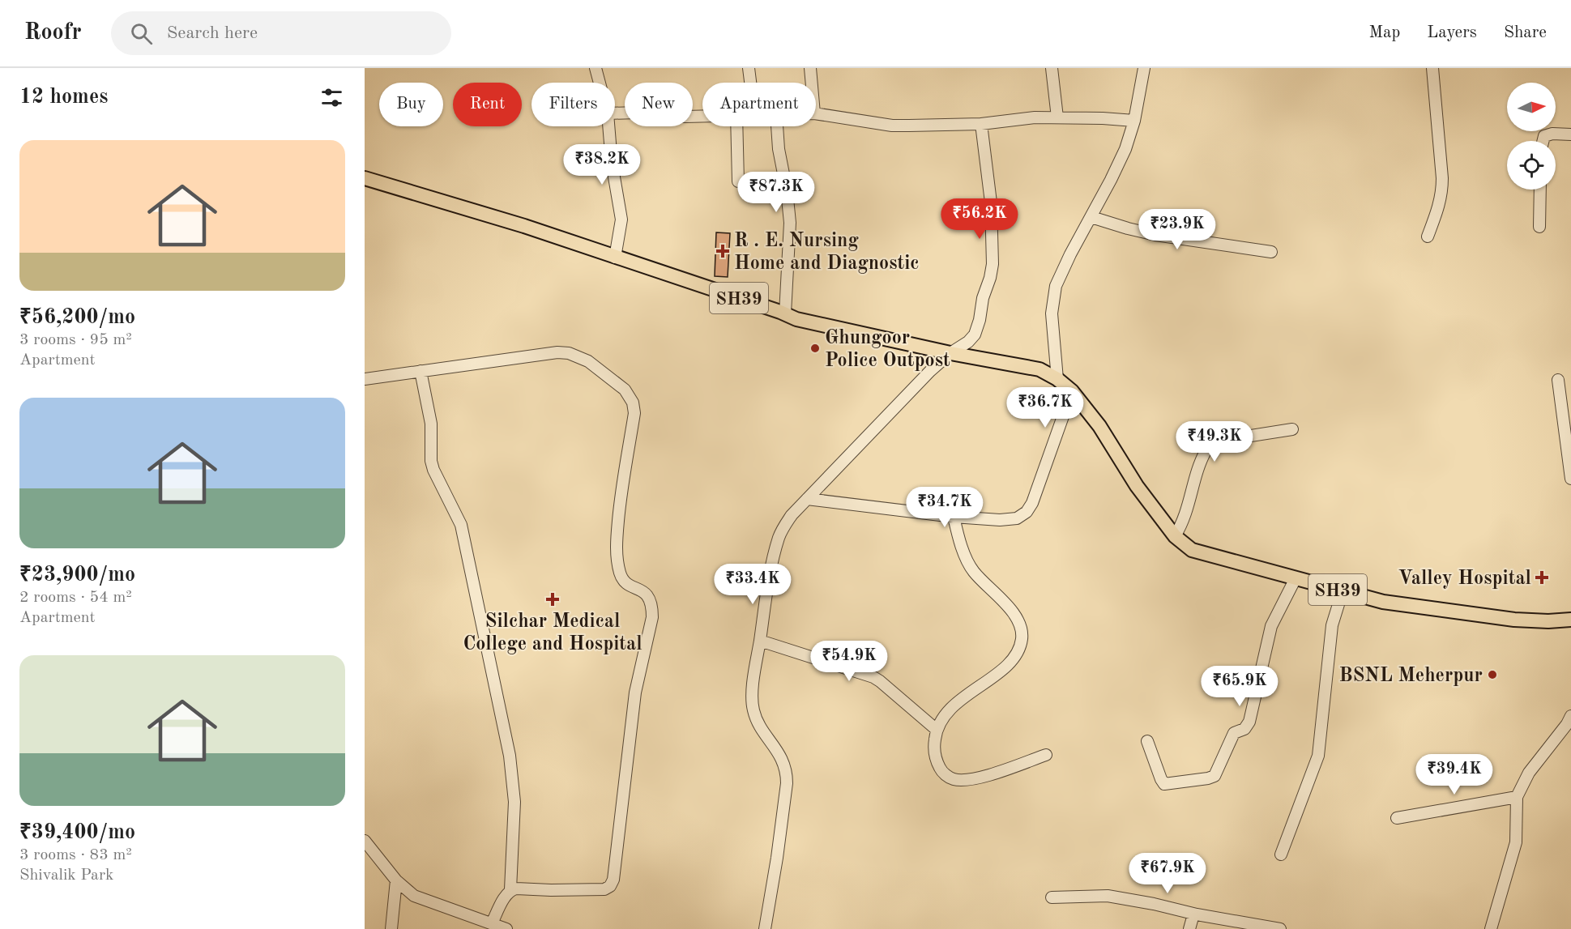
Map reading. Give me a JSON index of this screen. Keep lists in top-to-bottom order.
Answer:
{
  "streets": {
    "main road": ["SH39"]
  },
  "places": {
    "health": ["R . E. Nursing Home and Diagnostic", "Valley Hospital", "Silchar Medical College and Hospital"],
    "other": ["Ghungoor Police Outpost", "BSNL Meherpur"]
  },
  "north": "right",
  "page": {
    "header": "Roofr",
    "search": "Search here",
    "nav": ["Map", "Layers", "Share"],
    "heading": "12 homes",
    "chip": [
      "Buy",
      "Rent",
      "Filters",
      "New",
      "Apartment"
    ],
    "list": [
      {
        "name": "₹56,200/mo",
        "note": "3 rooms · 95 m² · Apartment"
      },
      {
        "name": "₹23,900/mo",
        "note": "2 rooms · 54 m² · Apartment"
      },
      {
        "name": "₹39,400/mo",
        "note": "3 rooms · 83 m² · Shivalik Park"
      }
    ],
    "price": [
      "₹38.2K",
      "₹87.3K",
      "₹56.2K",
      "₹23.9K",
      "₹36.7K",
      "₹49.3K",
      "₹34.7K",
      "₹33.4K",
      "₹54.9K",
      "₹65.9K",
      "₹39.4K",
      "₹67.9K"
    ]
  }
}
